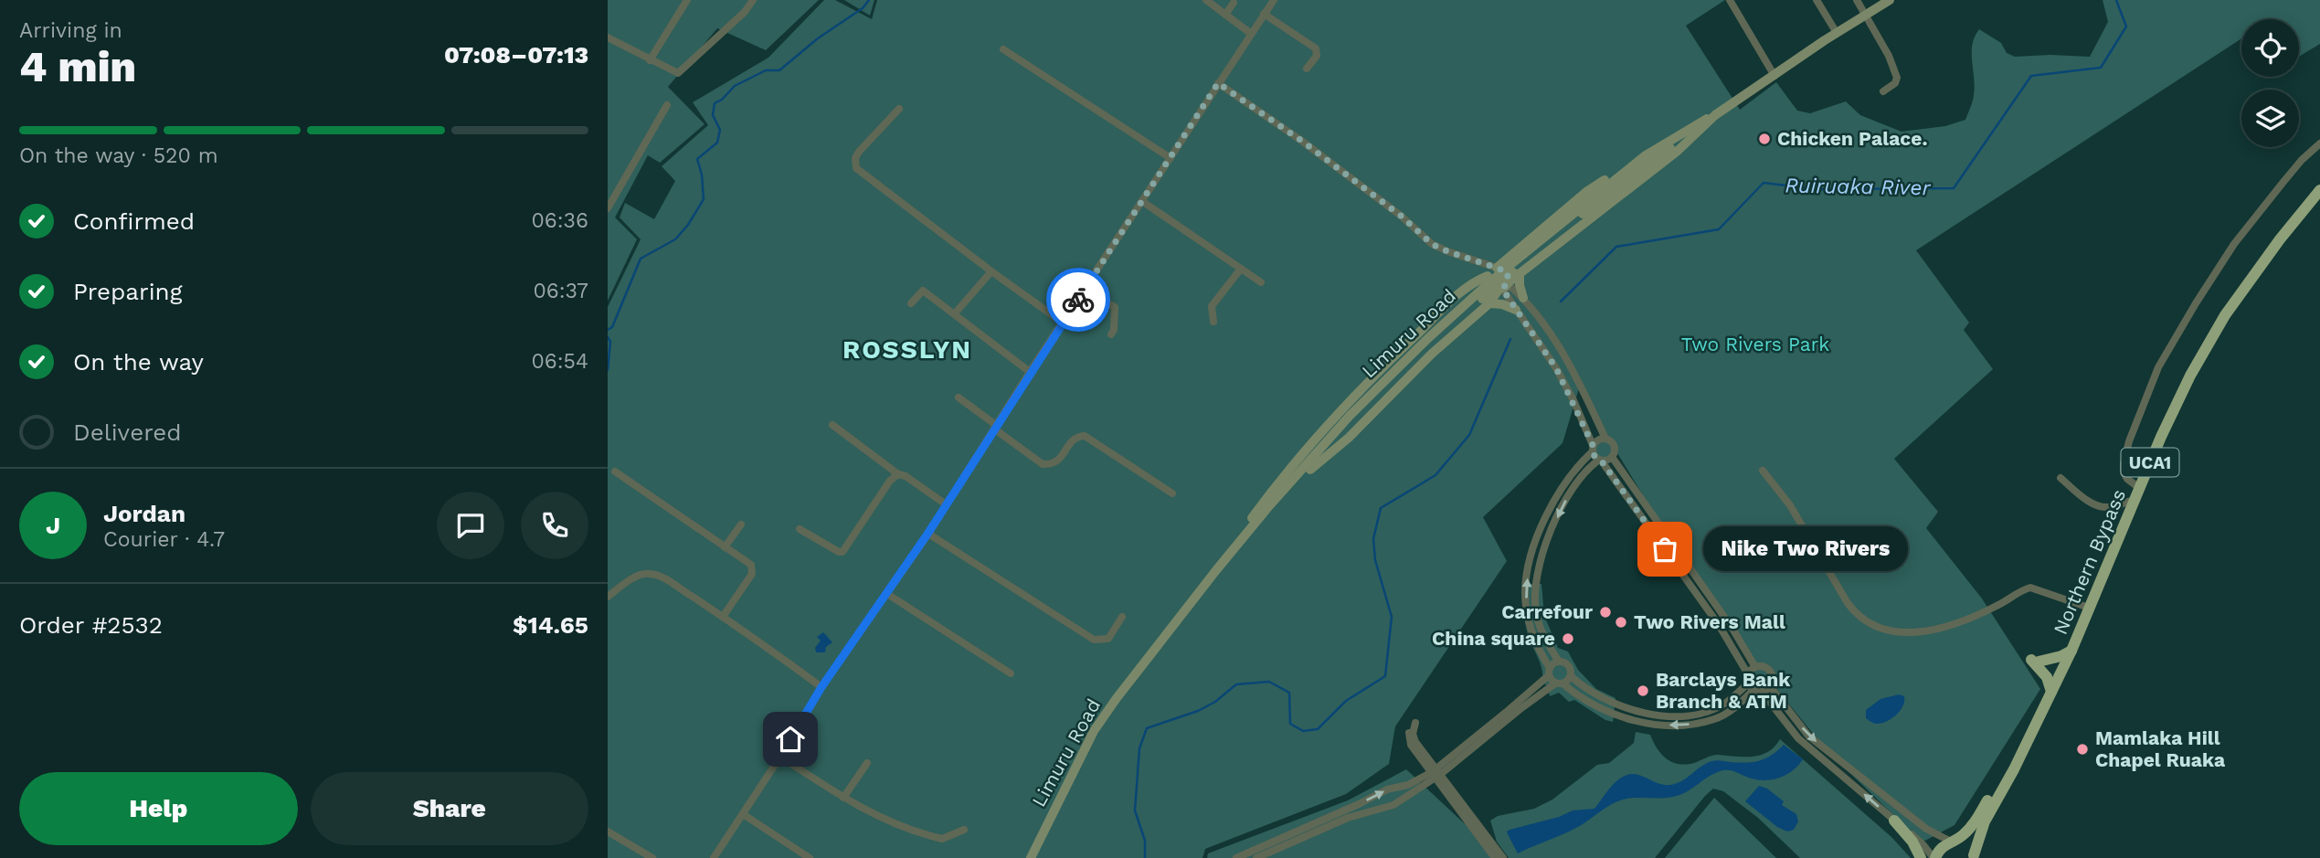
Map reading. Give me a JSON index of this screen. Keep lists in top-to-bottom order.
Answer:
{
  "streets": {
    "main road": ["Limuru Road", "UCA1", "Northern Bypass"]
  },
  "districts": ["ROSSLYN"],
  "water": ["Ruiruaka River"],
  "parks": ["Two Rivers Park"],
  "places": [
    "Chicken Palace.",
    "Nike Two Rivers",
    "Carrefour",
    "Two Rivers Mall",
    "China square",
    "Barclays Bank Branch & ATM",
    "Mamlaka Hill Chapel Ruaka"
  ],
  "page": {
    "heading": ["4 min", "Arriving in", "07:08–07:13"],
    "panel": [
      "Jordan",
      "Courier · 4.7",
      "Order #2532",
      "$14.65"
    ],
    "bar": "On the way · 520 m",
    "list": [
      ["Confirmed", "06:36"],
      ["Preparing", "06:37"],
      ["On the way", "06:54"],
      "Delivered"
    ],
    "round": "J",
    "bubble": "Nike Two Rivers",
    "buttons": ["Help", "Share"]
  }
}
